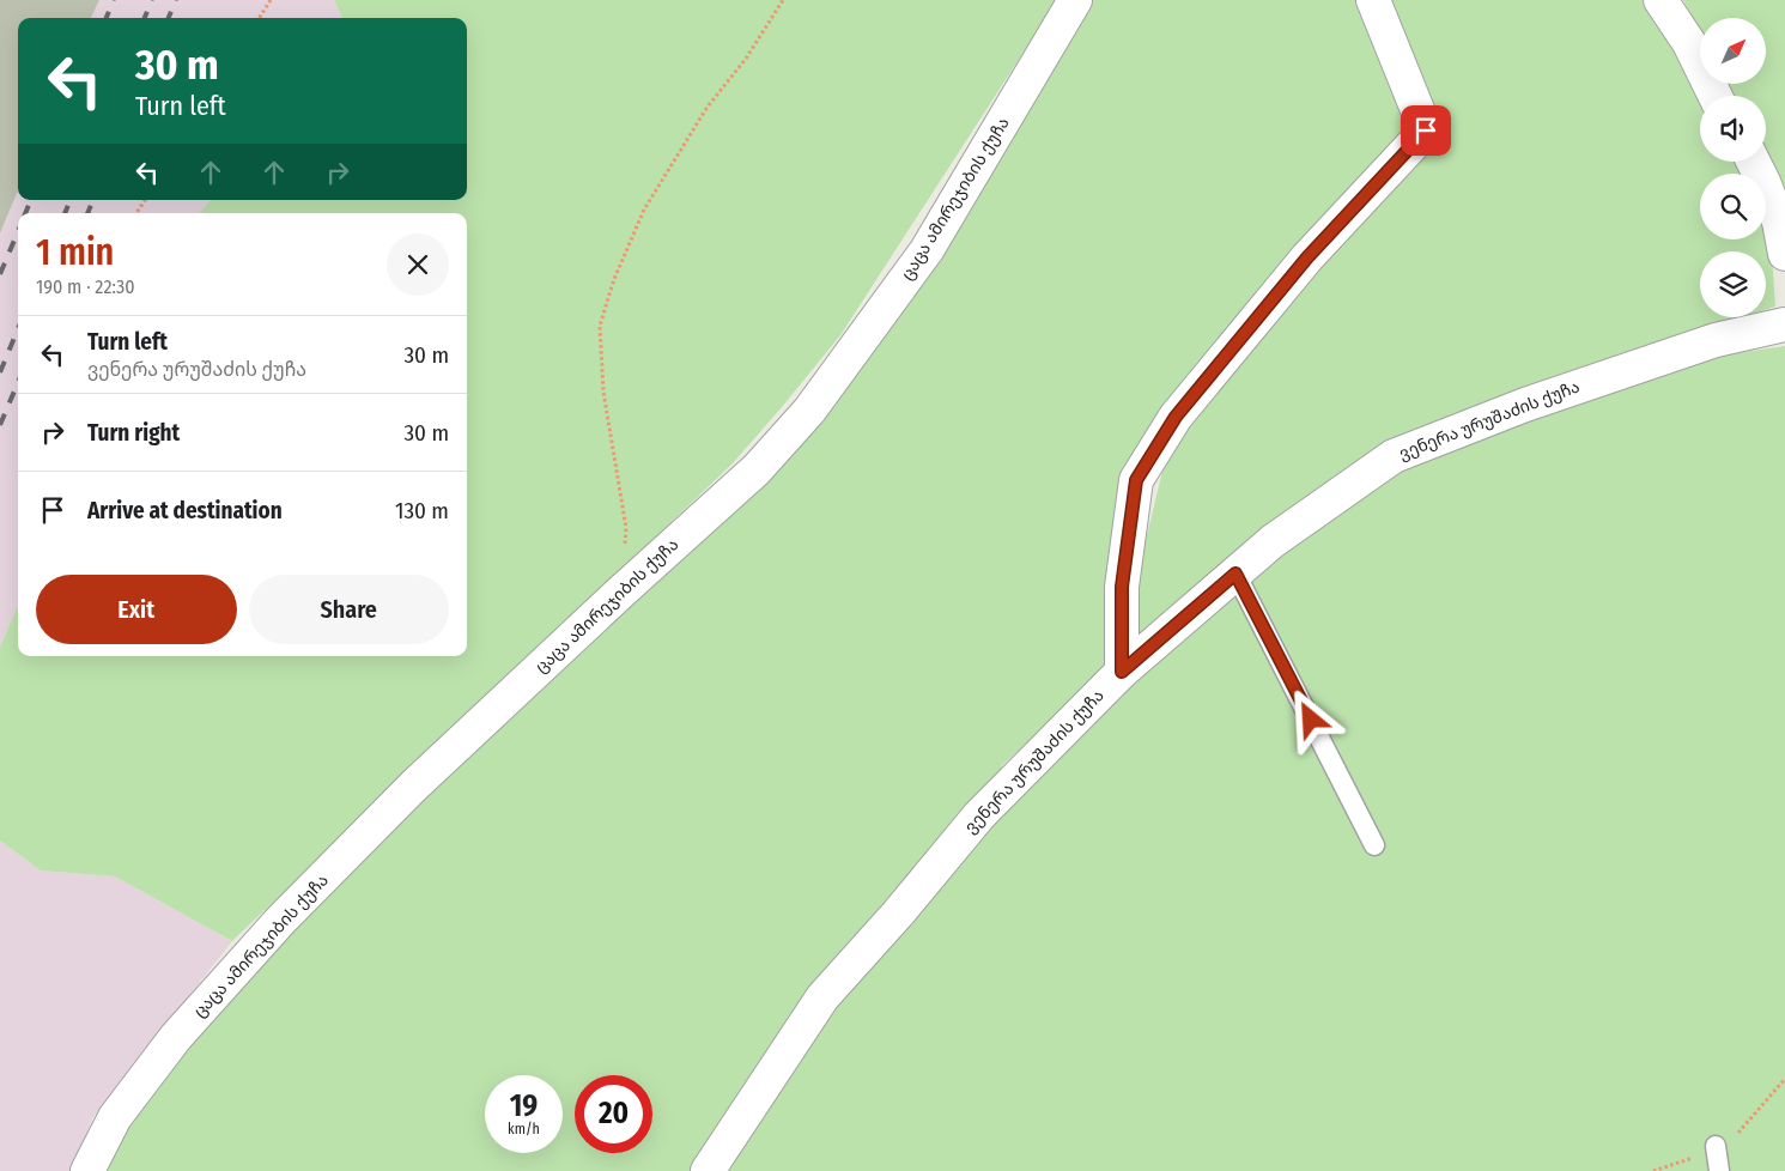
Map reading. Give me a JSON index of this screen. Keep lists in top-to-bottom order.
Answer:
{
  "streets": {
    "street": ["ცაცა ამირეჯიბის ქუჩა", "ვენერა ურუშაძის ქუჩა"]
  },
  "north": "top right",
  "page": {
    "turn": ["30 m", "Turn left"],
    "heading": ["1 min", "190 m · 22:30"],
    "list": [
      {
        "name": "Turn left",
        "note": "ვენერა ურუშაძის ქუჩა",
        "value": "30 m"
      },
      {
        "name": "Turn right",
        "value": "30 m"
      },
      {
        "name": "Arrive at destination",
        "value": "130 m"
      }
    ],
    "buttons": ["Exit", "Share"],
    "speed": "19 km/h",
    "limit": "20"
  }
}
